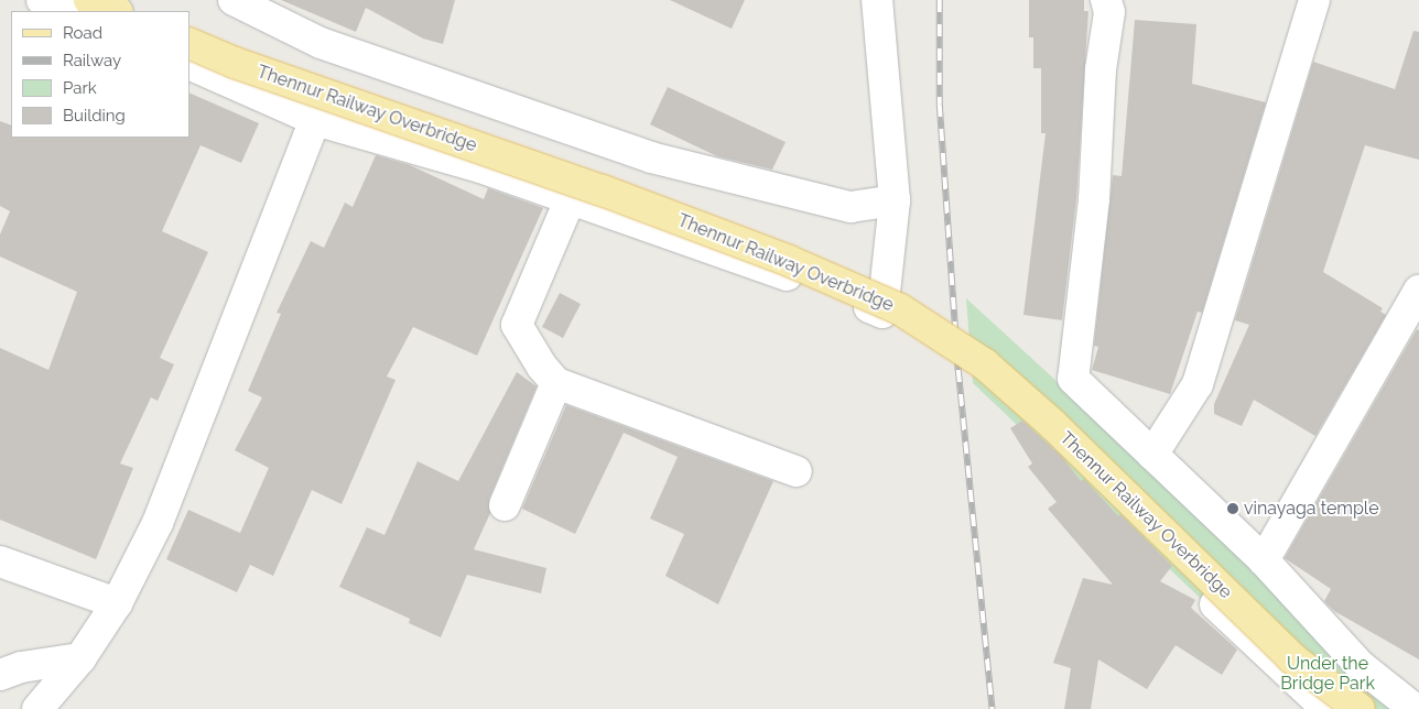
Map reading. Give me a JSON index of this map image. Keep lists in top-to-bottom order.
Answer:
{
  "streets": {
    "main road": ["Thennur Railway Overbridge"]
  },
  "parks": ["Under the Bridge Park"],
  "places": ["vinayaga temple"],
  "legend": [
    "Road",
    "Railway",
    "Park",
    "Building"
  ]
}
